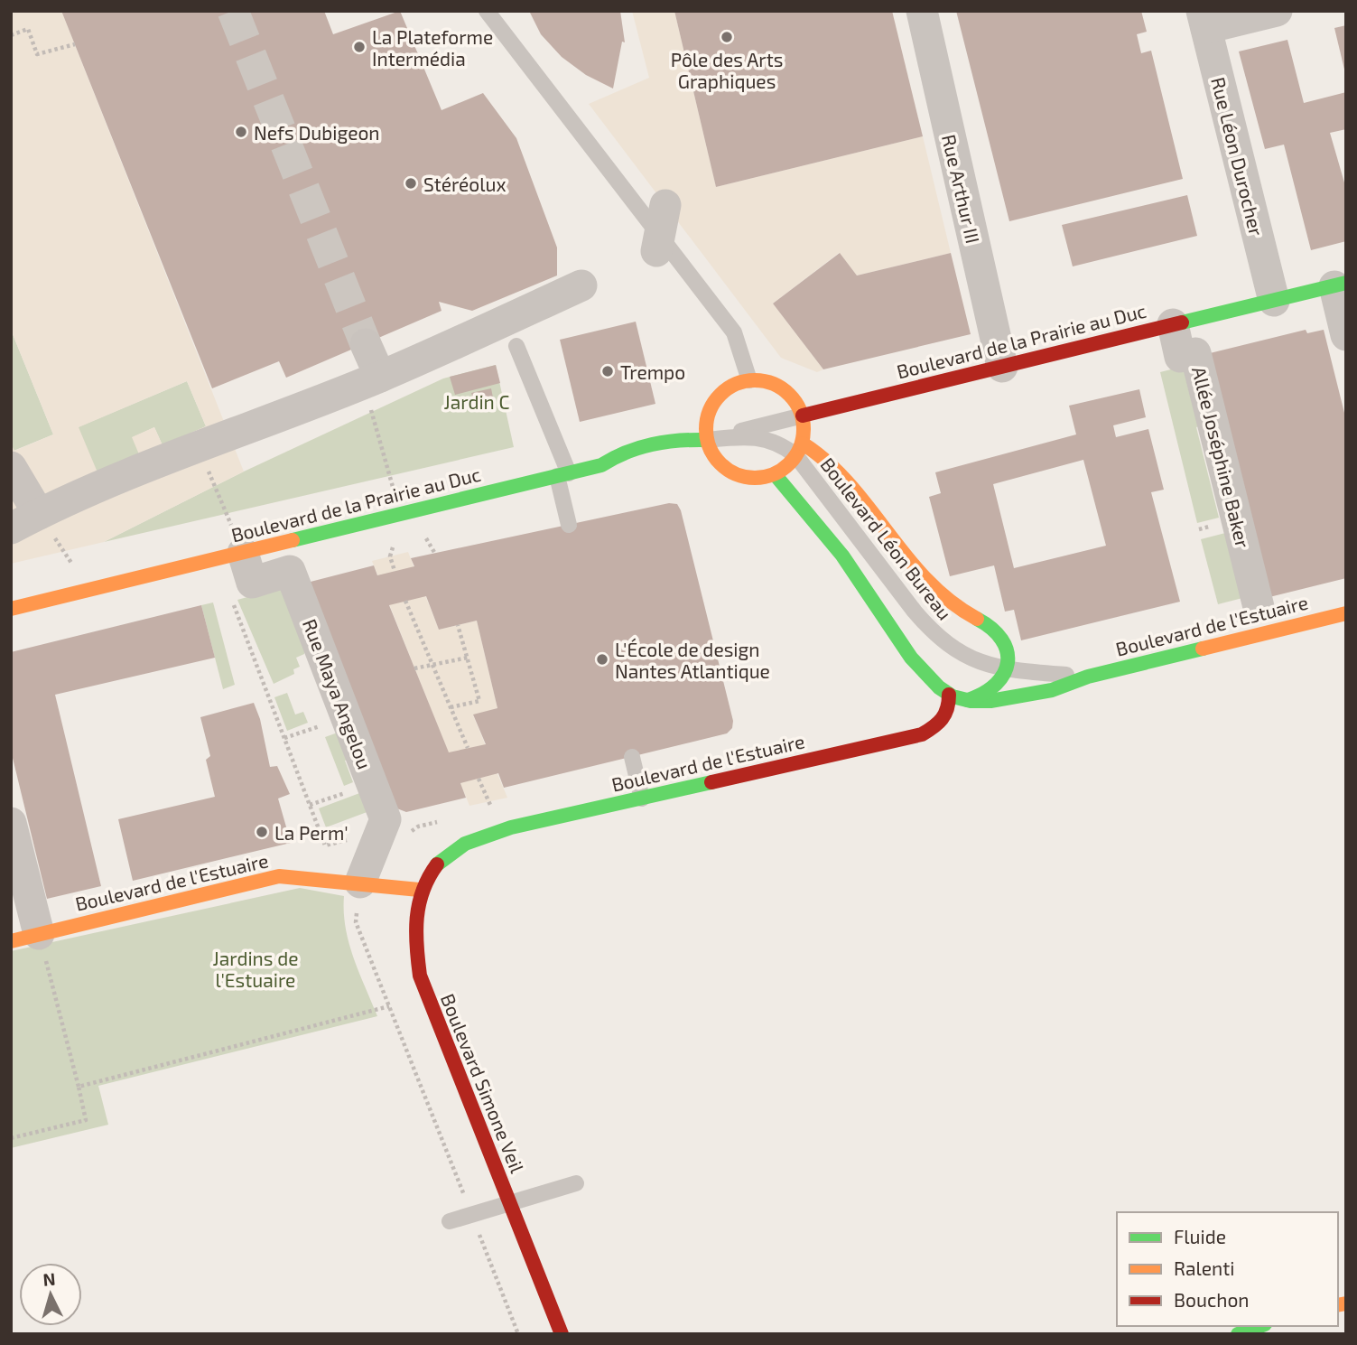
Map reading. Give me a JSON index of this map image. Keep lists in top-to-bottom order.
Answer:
{
  "streets": {
    "main road": [
      "Boulevard de la Prairie au Duc",
      "Boulevard Léon Bureau",
      "Boulevard de l'Estuaire",
      "Boulevard Simone Veil"
    ],
    "street": [
      "Rue Léon Durocher",
      "Rue Arthur III",
      "Allée Joséphine Baker",
      "Rue Maya Angelou"
    ]
  },
  "crossings": [
    ["Rue Léon Durocher", "Boulevard de la Prairie au Duc"],
    ["Rue Arthur III", "Boulevard de la Prairie au Duc"],
    ["Boulevard de la Prairie au Duc", "Allée Joséphine Baker"],
    ["Boulevard de la Prairie au Duc", "Boulevard Léon Bureau"],
    ["Boulevard Léon Bureau", "Boulevard de l'Estuaire"],
    ["Boulevard de l'Estuaire", "Rue Maya Angelou"],
    ["Boulevard de l'Estuaire", "Boulevard Simone Veil"]
  ],
  "parks": ["Jardin C", "Jardins de l'Estuaire"],
  "places": [
    "Pôle des Arts Graphiques",
    "La Plateforme Intermédia",
    "Nefs Dubigeon",
    "Stéréolux",
    "Trempo",
    "L'École de design Nantes Atlantique",
    "La Perm'"
  ],
  "legend": ["Fluide", "Ralenti", "Bouchon"],
  "north": "top"
}
